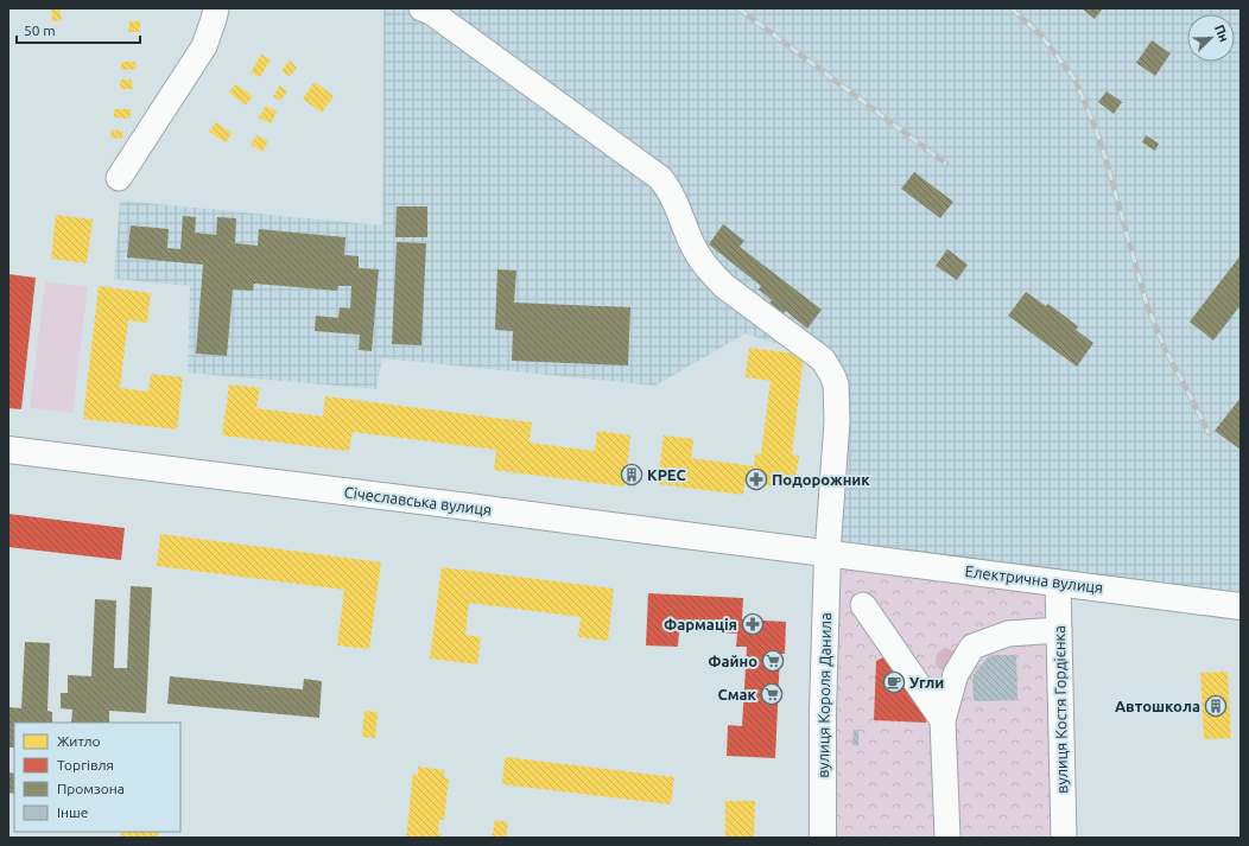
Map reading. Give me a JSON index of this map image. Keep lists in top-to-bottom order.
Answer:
{
  "streets": {
    "main road": ["Січеславська вулиця", "Електрична вулиця", "вулиця Короля Данила"],
    "street": ["вулиця Костя Гордієнка"]
  },
  "crossings": [
    ["Січеславська вулиця", "Електрична вулиця"],
    ["Січеславська вулиця", "вулиця Короля Данила"],
    ["Електрична вулиця", "вулиця Короля Данила"],
    ["Електрична вулиця", "вулиця Костя Гордієнка"]
  ],
  "places": {
    "building": ["КРЕС", "Автошкола"],
    "pharmacy": ["Подорожник", "Фармація"],
    "supermarket": ["Файно", "Смак"],
    "cafe": ["Угли"]
  },
  "legend": [
    "Житло",
    "Торгівля",
    "Промзона",
    "Інше"
  ],
  "scale_bar": "50 m",
  "north": "top right"
}
